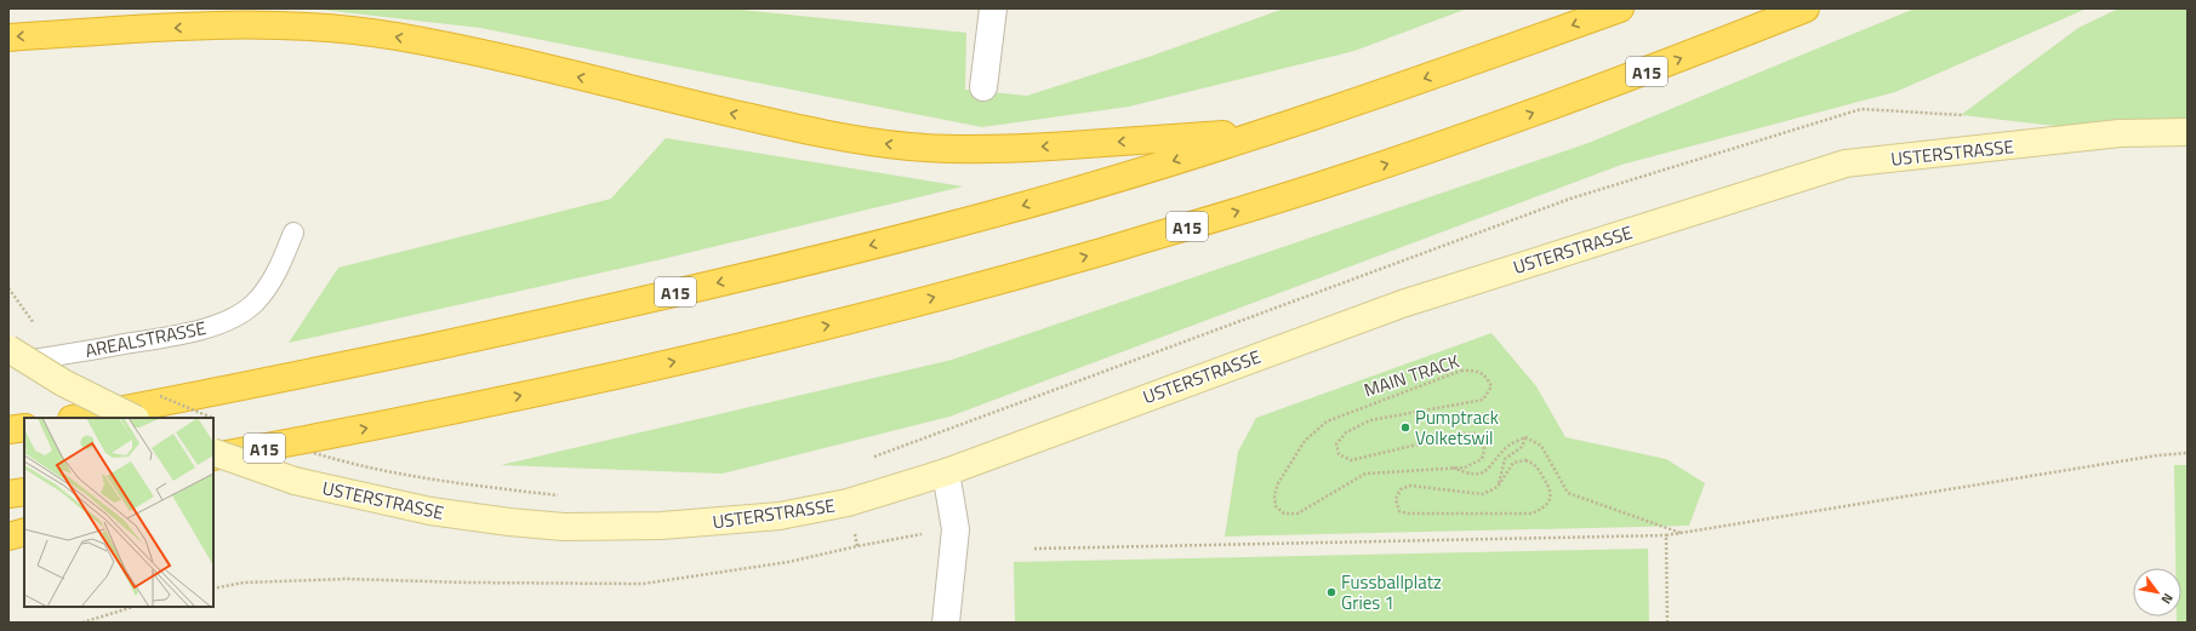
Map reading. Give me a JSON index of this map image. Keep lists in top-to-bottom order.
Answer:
{
  "streets": {
    "highway": ["A15"],
    "main road": ["USTERSTRASSE"],
    "lane": ["AREALSTRASSE"],
    "path": ["MAIN TRACK"]
  },
  "crossings": [
    ["A15", "USTERSTRASSE"]
  ],
  "places": ["Pumptrack Volketswil", "Fussballplatz Gries 1"],
  "north": "bottom right"
}
